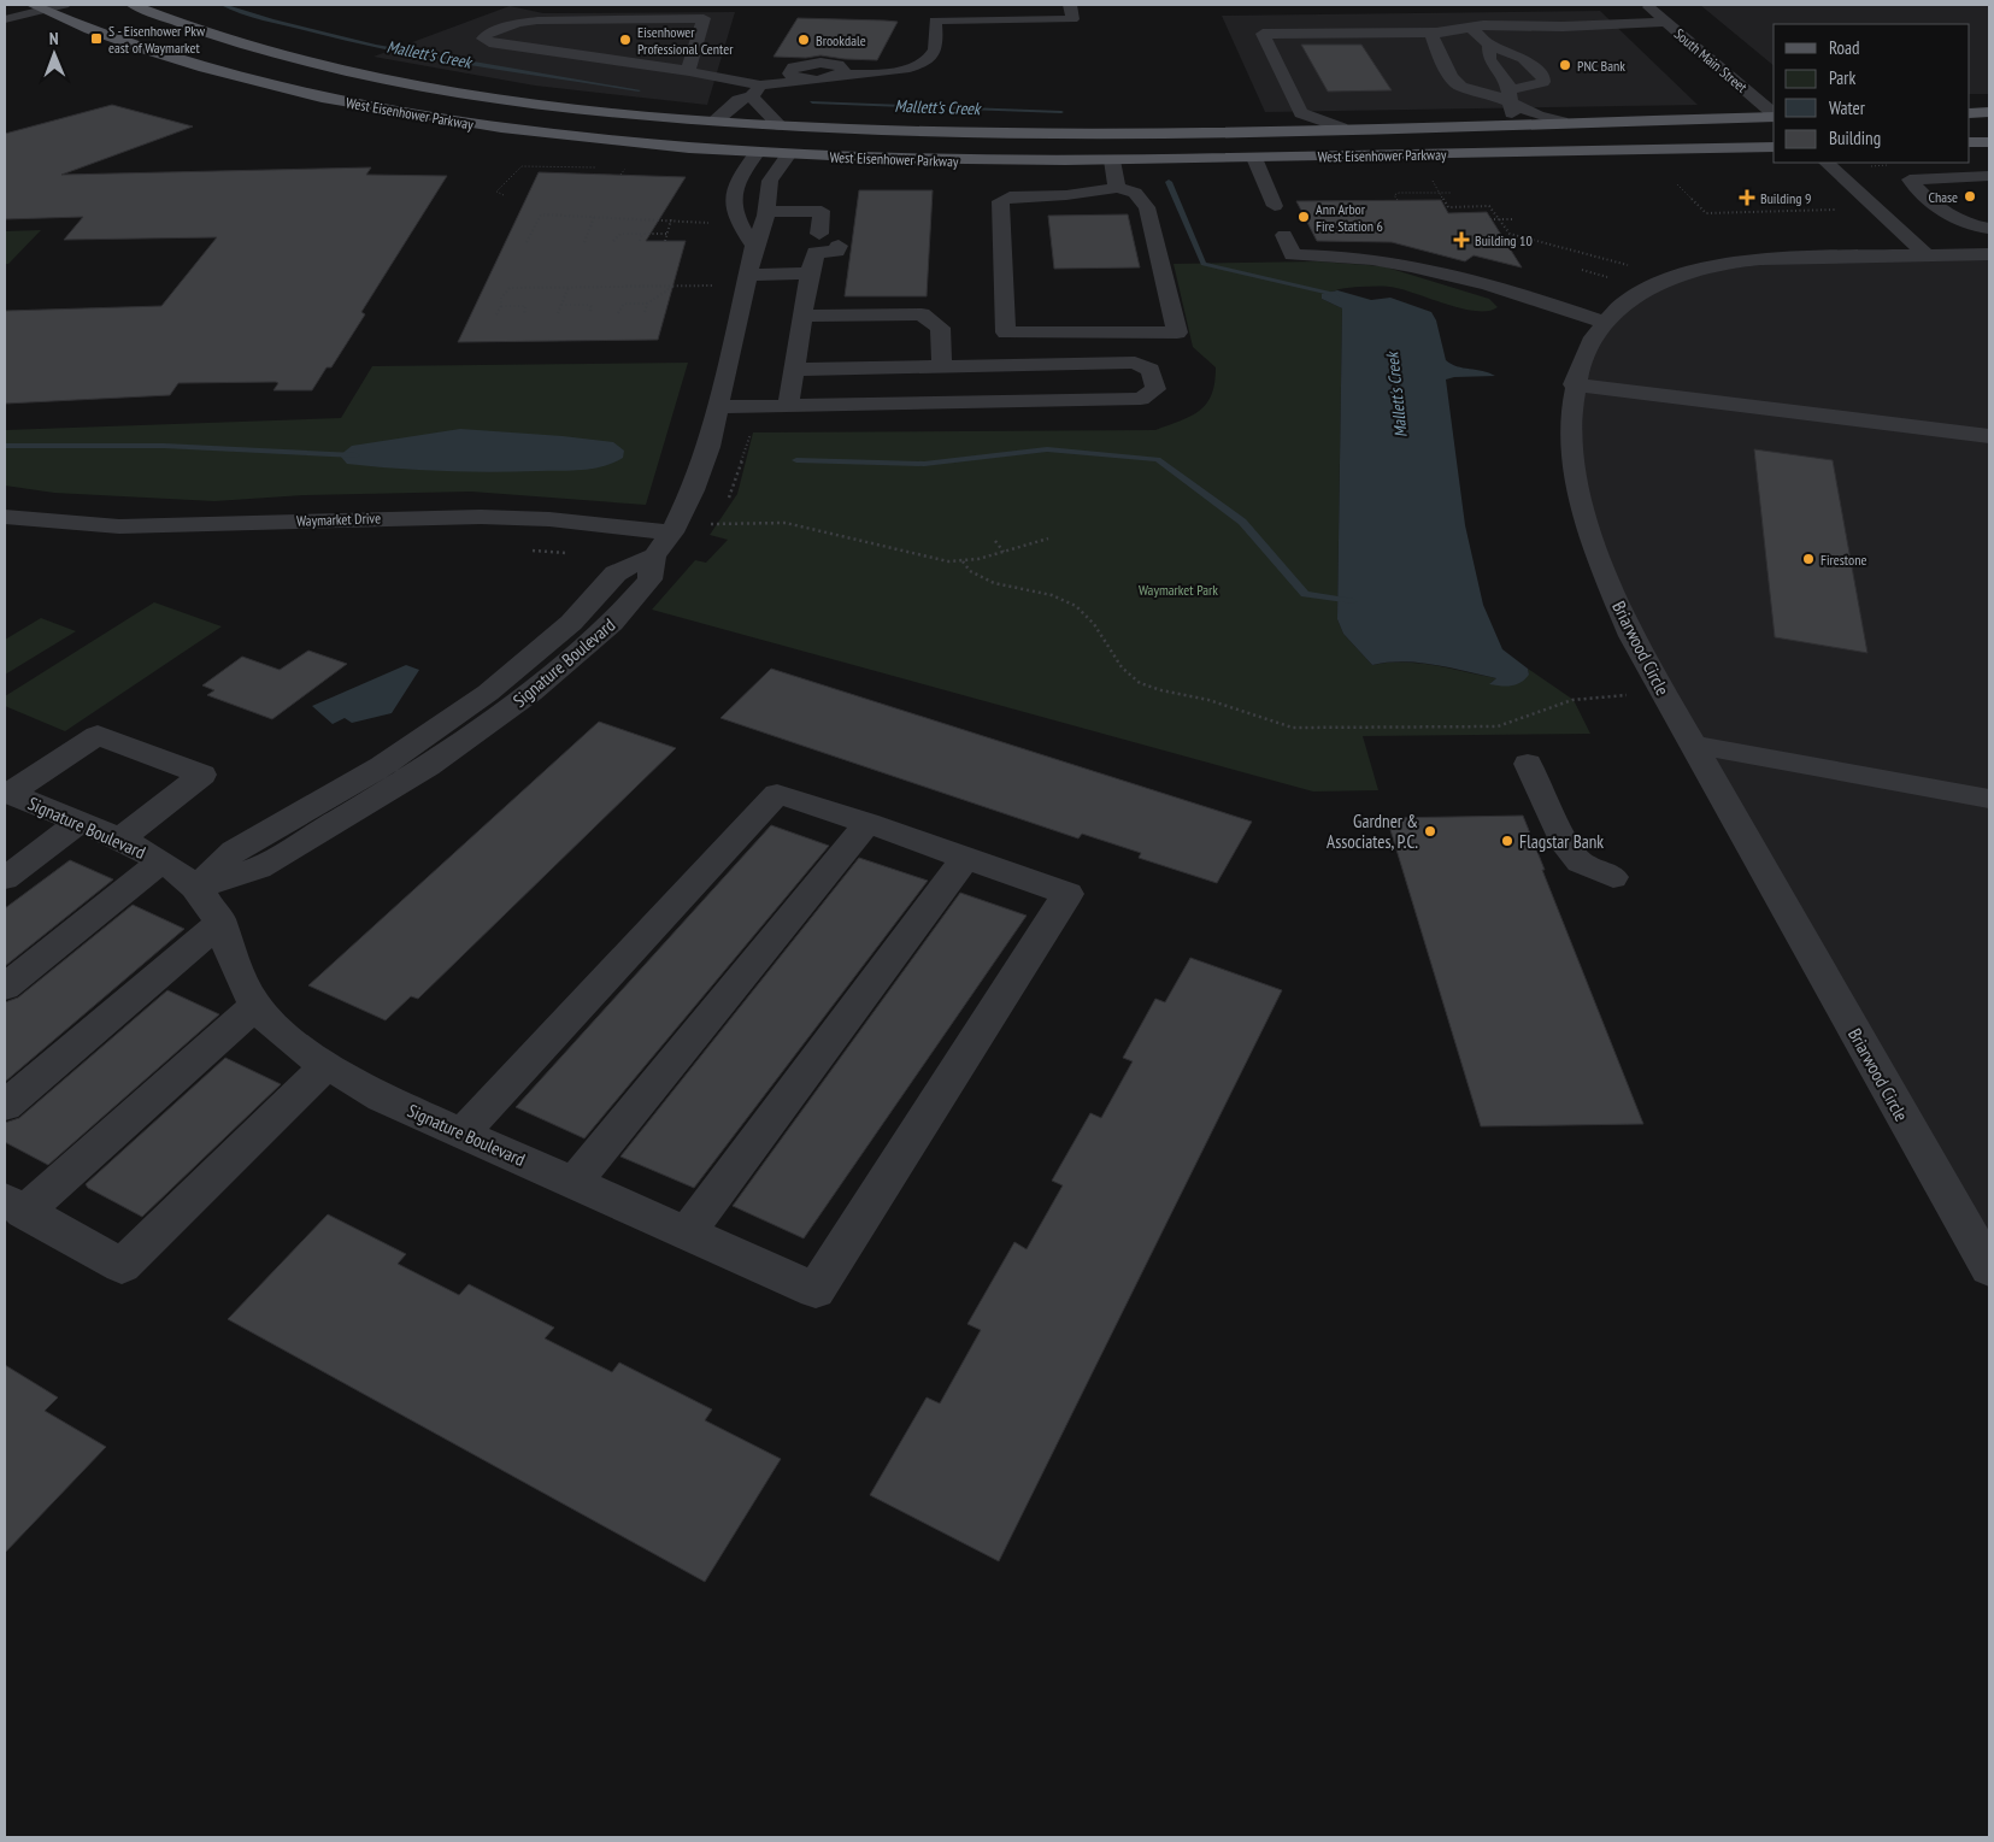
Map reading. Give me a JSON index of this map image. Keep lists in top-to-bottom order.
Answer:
{
  "streets": {
    "main road": ["West Eisenhower Parkway"],
    "street": [
      "South Main Street",
      "Waymarket Drive",
      "Briarwood Circle",
      "Signature Boulevard"
    ]
  },
  "crossings": [
    ["West Eisenhower Parkway", "Signature Boulevard"],
    ["Waymarket Drive", "Signature Boulevard"]
  ],
  "water": ["Mallett's Creek"],
  "parks": ["Waymarket Park"],
  "places": {
    "transit": ["S - Eisenhower Pkw east of Waymarket"],
    "other": [
      "Eisenhower Professional Center",
      "Brookdale",
      "PNC Bank",
      "Chase",
      "Ann Arbor Fire Station 6",
      "Firestone",
      "Gardner & Associates, P.C.",
      "Flagstar Bank"
    ],
    "health": ["Building 9", "Building 10"]
  },
  "legend": [
    "Road",
    "Park",
    "Water",
    "Building"
  ],
  "north": "top"
}
